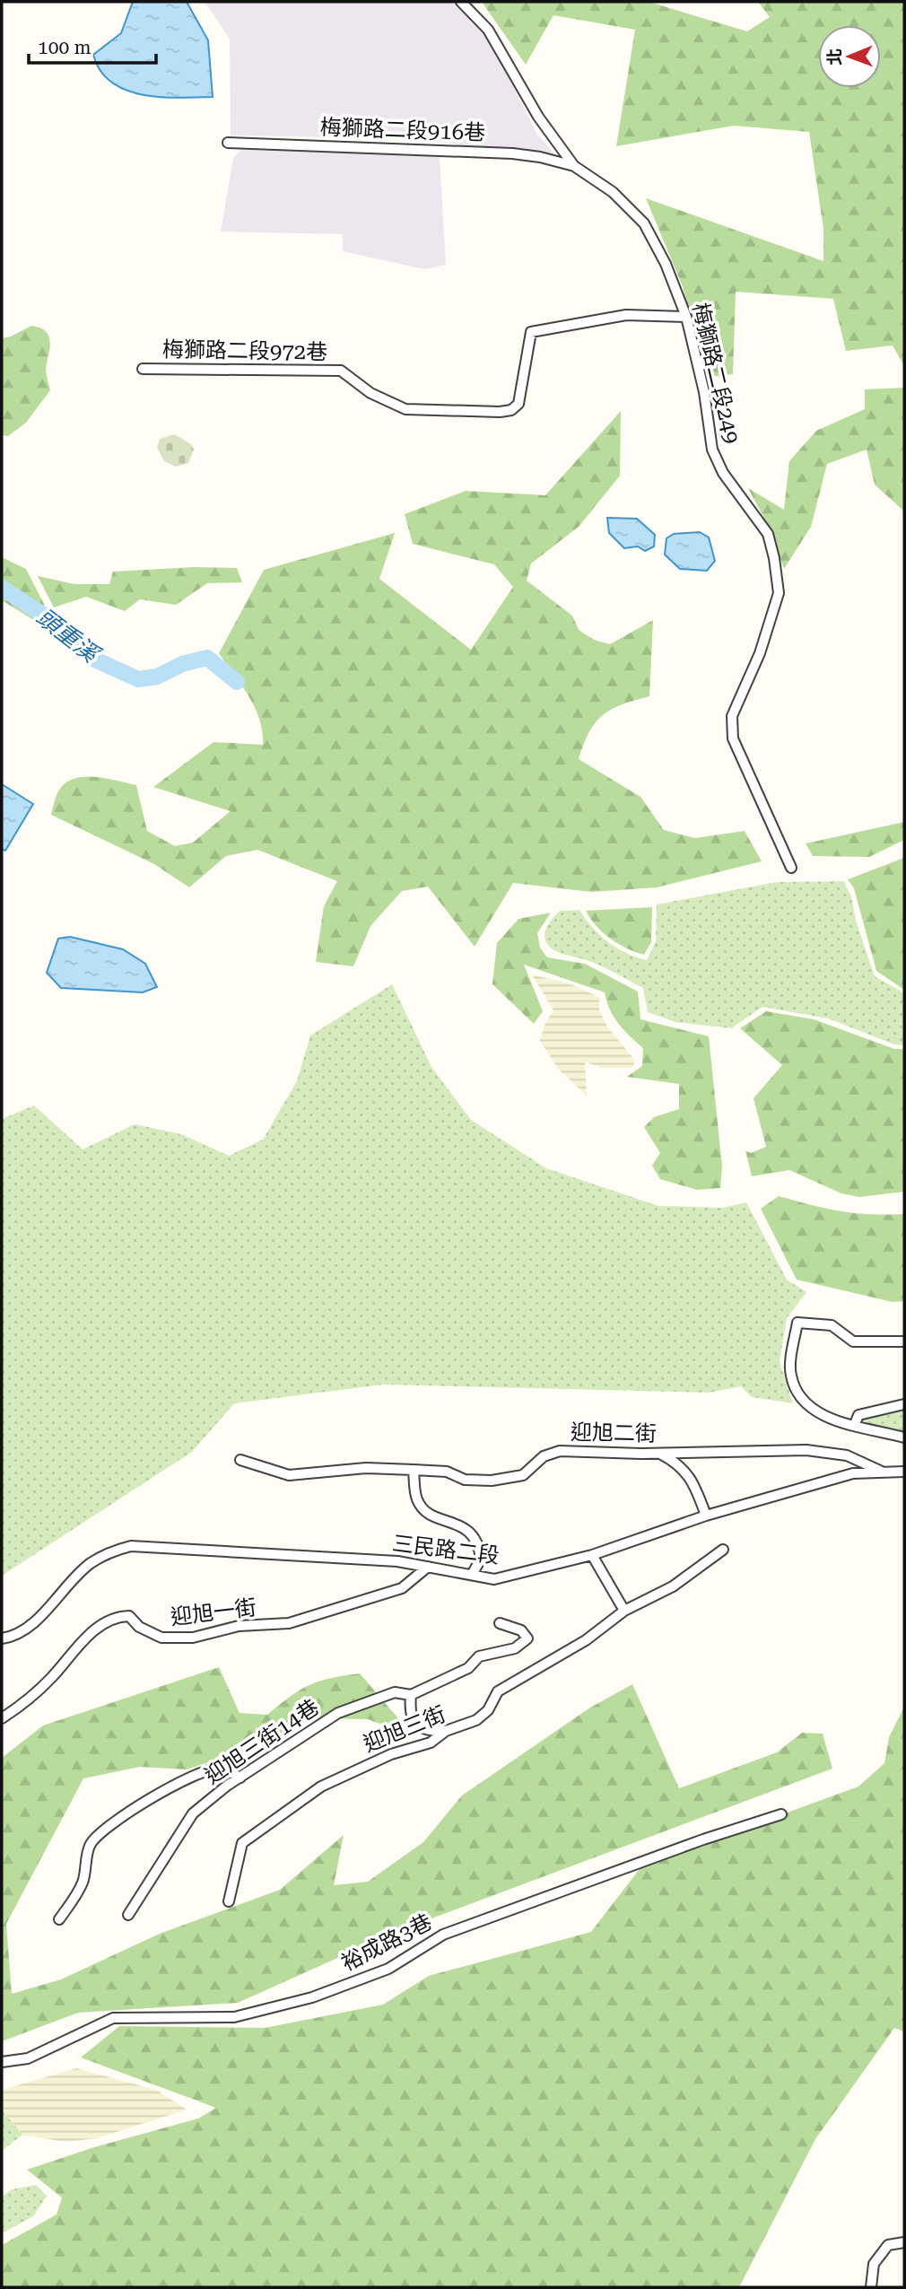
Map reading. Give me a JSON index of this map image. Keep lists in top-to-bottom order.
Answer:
{
  "streets": {
    "street": [
      "梅獅路二段916巷",
      "梅獅路二段972巷",
      "梅獅路二段249",
      "迎旭二街",
      "三民路二段",
      "迎旭一街",
      "迎旭三街",
      "迎旭三街14巷",
      "裕成路3巷"
    ]
  },
  "crossings": [
    ["梅獅路二段916巷", "梅獅路二段249"],
    ["梅獅路二段972巷", "梅獅路二段249"],
    ["迎旭二街", "三民路二段"],
    ["三民路二段", "迎旭一街"]
  ],
  "water": ["頭重溪"],
  "scale_bar": "100 m",
  "north": "left"
}
